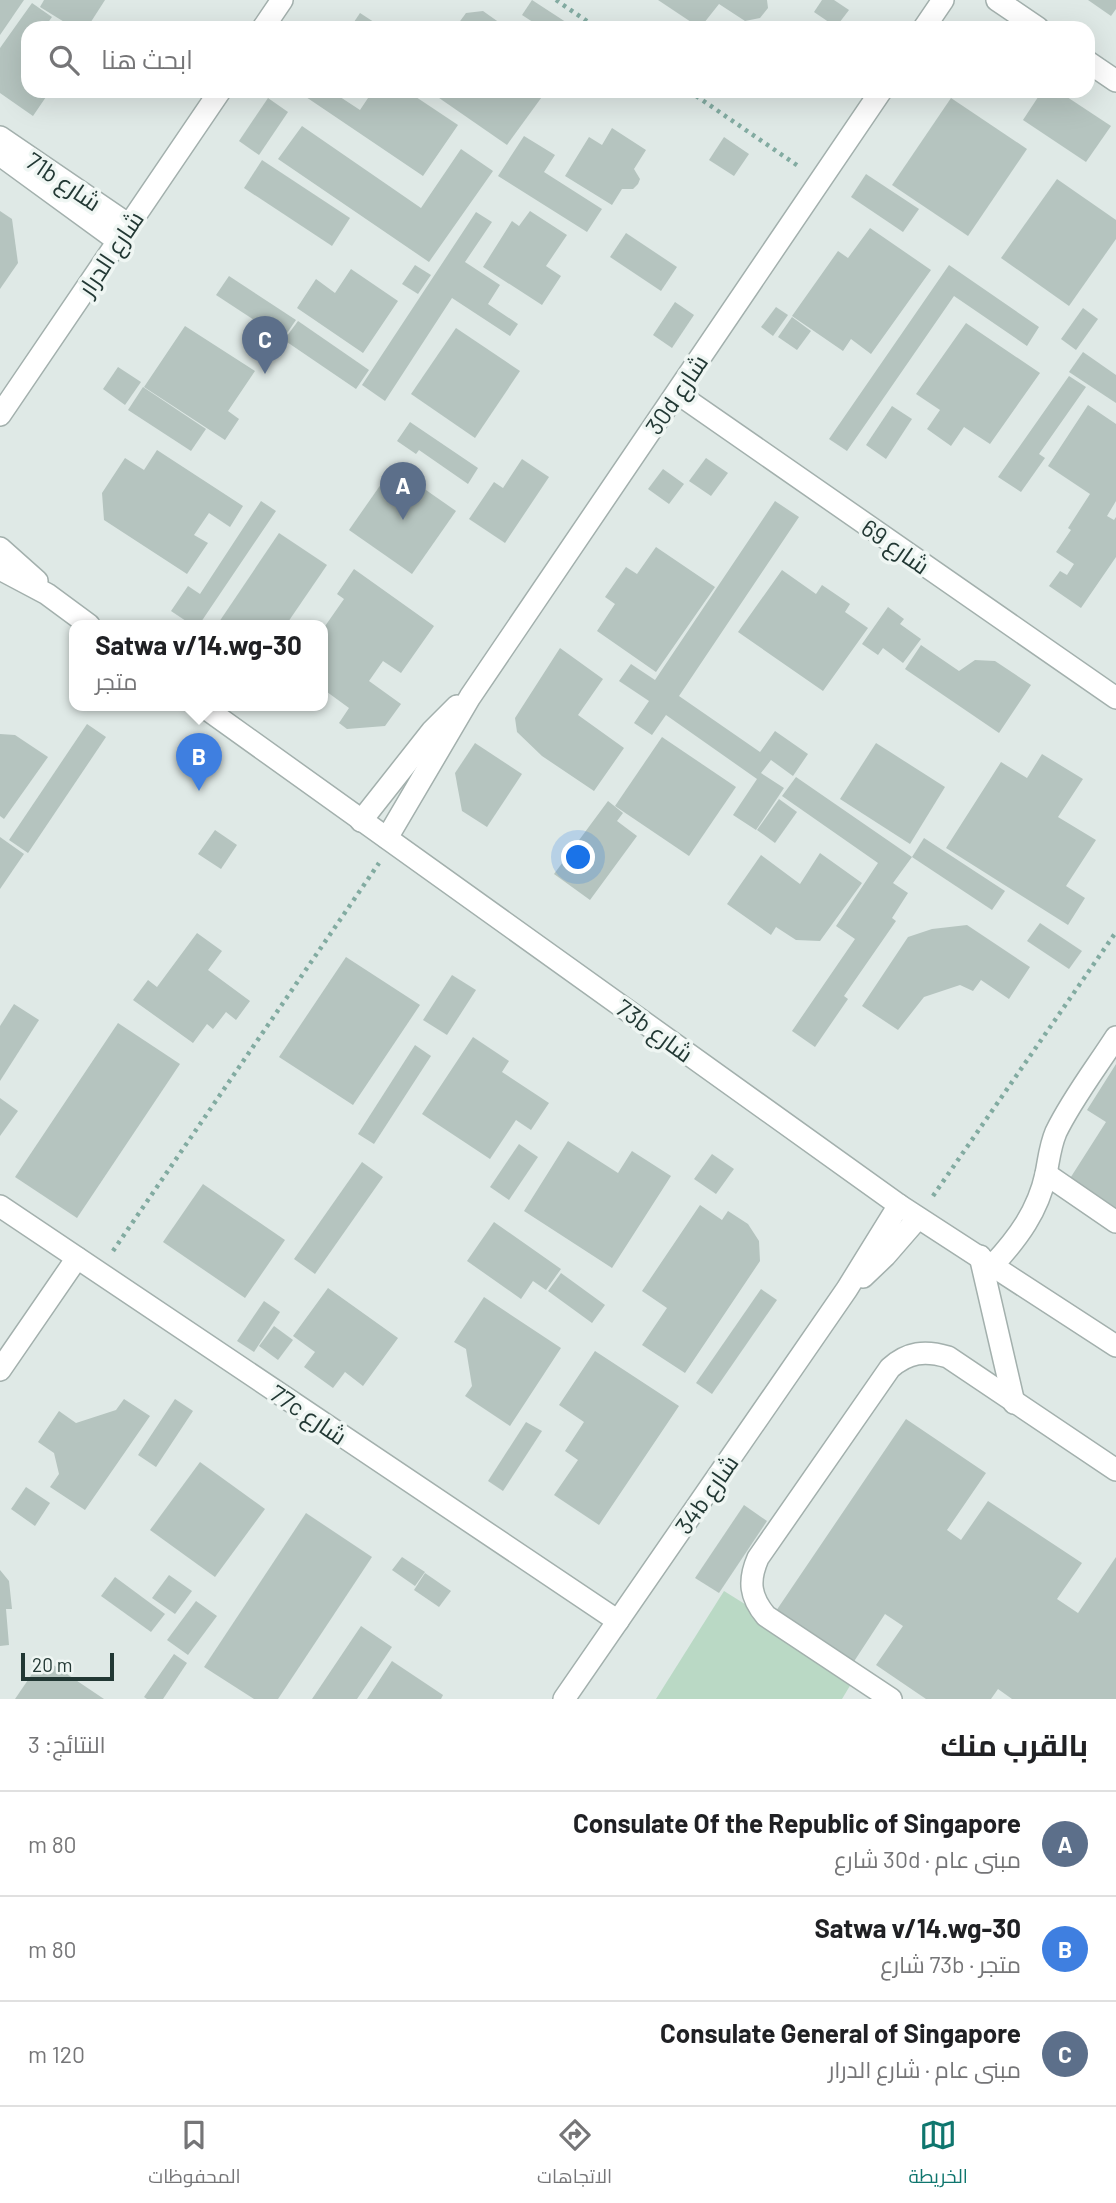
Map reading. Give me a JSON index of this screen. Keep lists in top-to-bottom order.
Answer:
{
  "streets": {
    "street": [
      "71b شارع",
      "شارع الدرار",
      "30d شارع",
      "شارع 69",
      "73b شارع",
      "77c شارع",
      "34b شارع"
    ]
  },
  "crossings": [
    ["71b شارع", "شارع الدرار"],
    ["30d شارع", "شارع 69"],
    ["30d شارع", "73b شارع"],
    ["73b شارع", "34b شارع"],
    ["77c شارع", "34b شارع"]
  ],
  "scale_bar": "20 m",
  "page": {
    "search": "ابحث هنا",
    "pins": ["C", "A", "B"],
    "popup": ["Satwa v/14.wg-30", "متجر"],
    "scale": "20 m",
    "heading": ["بالقرب منك", "النتائج: 3"],
    "list": [
      {
        "mark": "A",
        "name": "Consulate Of the Republic of Singapore",
        "note": "مبنى عام · 30d شارع",
        "value": "80 m"
      },
      {
        "mark": "B",
        "name": "Satwa v/14.wg-30",
        "note": "متجر · 73b شارع",
        "value": "80 m"
      },
      {
        "mark": "C",
        "name": "Consulate General of Singapore",
        "note": "مبنى عام · شارع الدرار",
        "value": "120 m"
      }
    ],
    "nav": ["الخريطة", "الاتجاهات", "المحفوظات"]
  }
}
